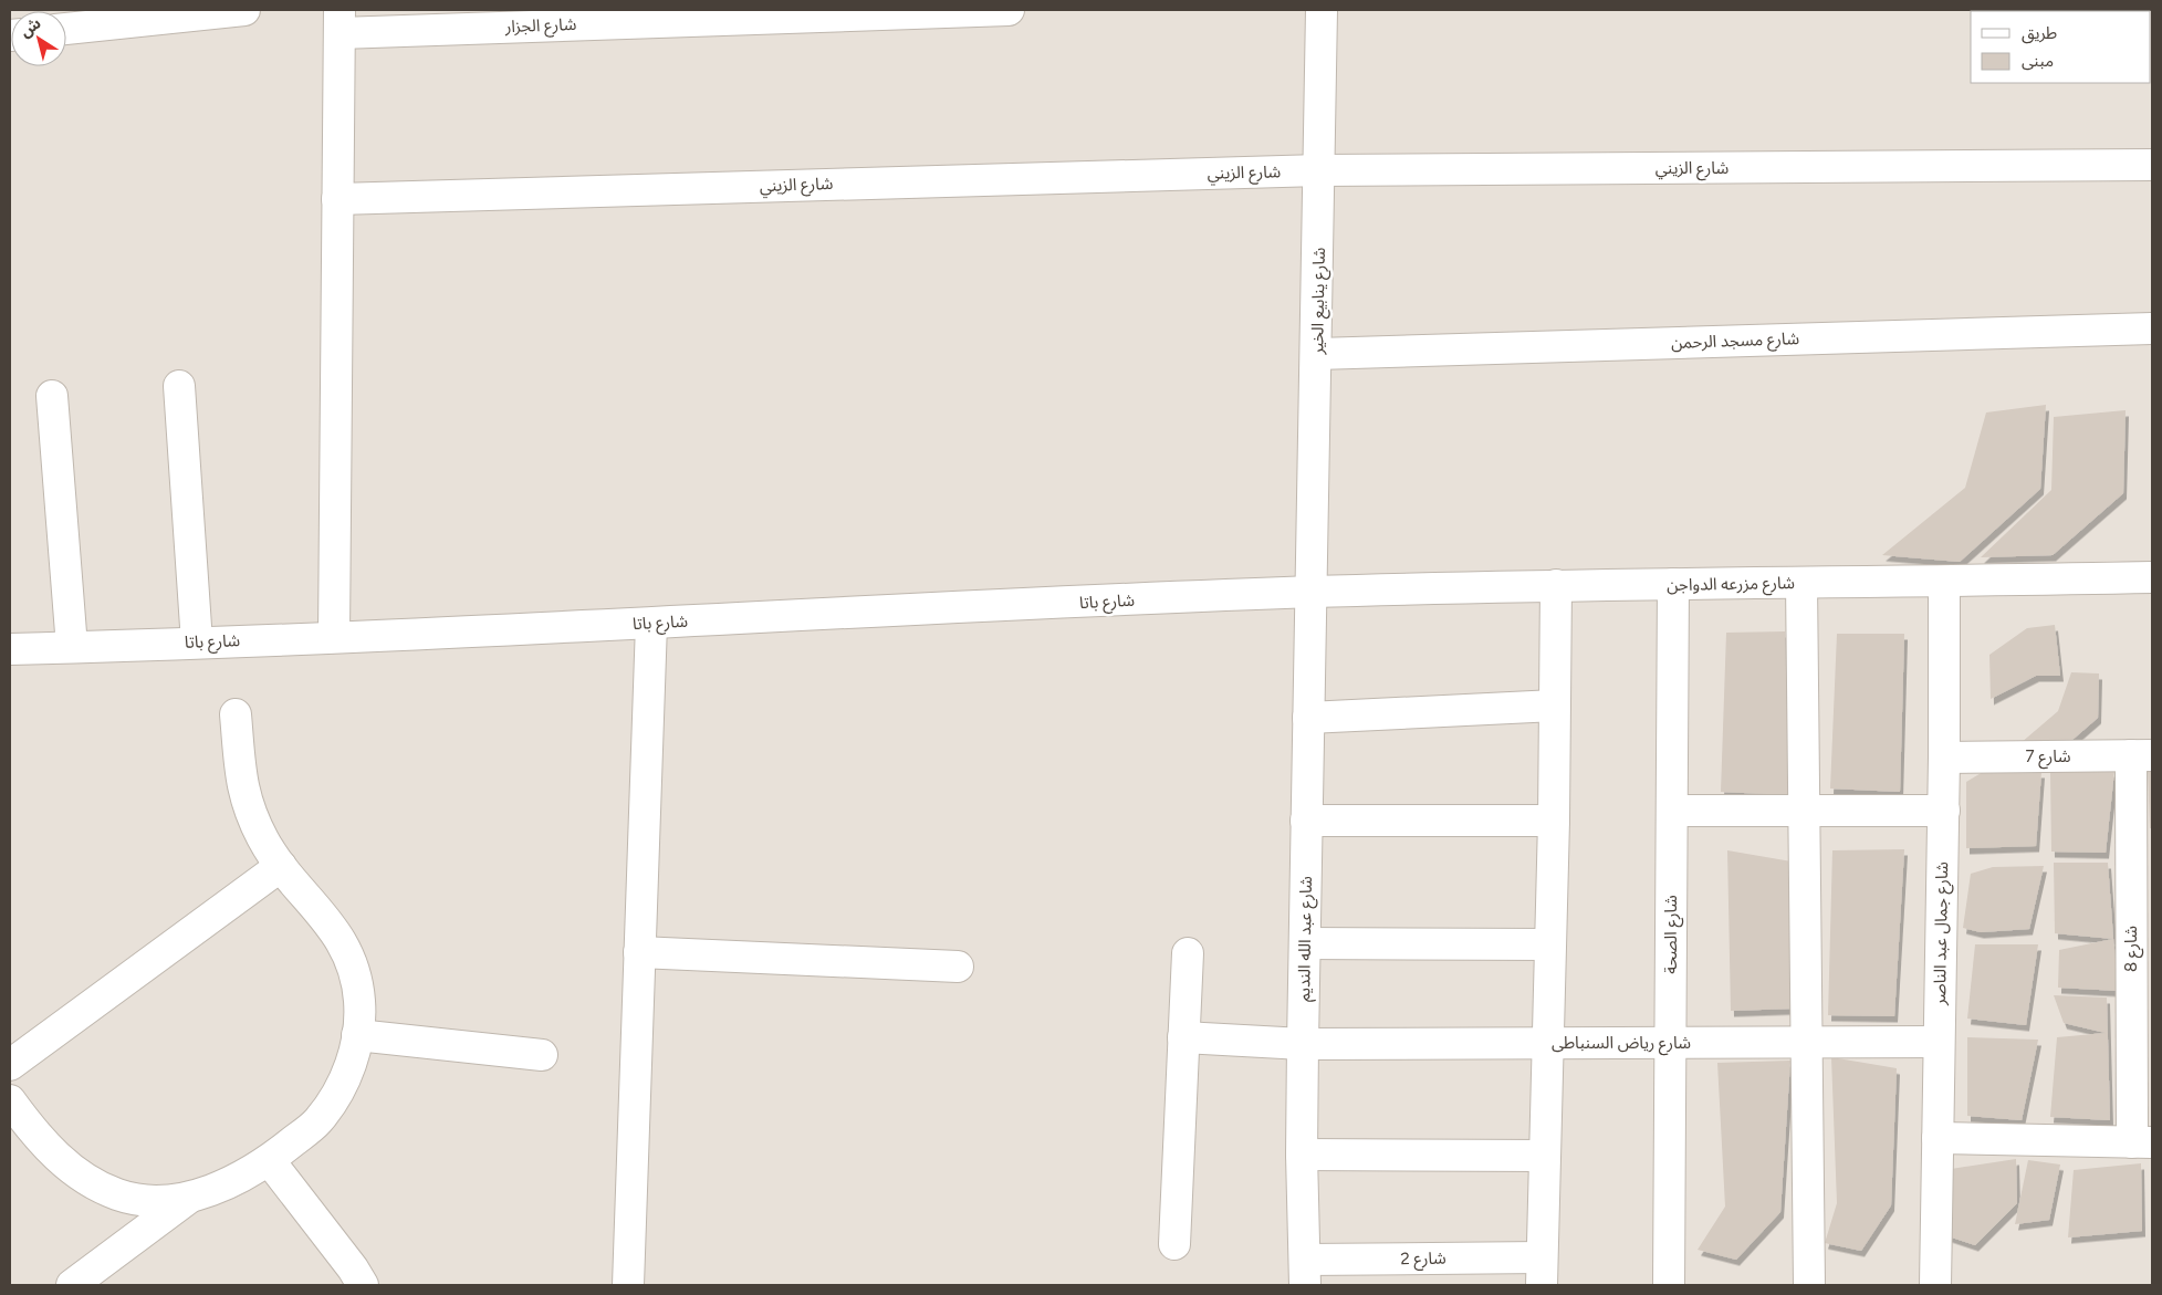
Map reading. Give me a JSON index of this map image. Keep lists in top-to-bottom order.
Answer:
{
  "streets": {
    "street": [
      "شارع الجزار",
      "شارع الزيني",
      "شارع ينابيع الخير",
      "شارع مسجد الرحمن",
      "شارع مزرعه الدواجن",
      "شارع باتا",
      "شارع 7",
      "شارع جمال عبد الناصر",
      "شارع الصحة",
      "شارع عبد الله النديم",
      "شارع 8",
      "شارع رياض السنباطى",
      "شارع 2"
    ]
  },
  "crossings": [
    ["شارع الزيني", "شارع ينابيع الخير"],
    ["شارع ينابيع الخير", "شارع مسجد الرحمن"],
    ["شارع ينابيع الخير", "شارع مزرعه الدواجن"],
    ["شارع ينابيع الخير", "شارع باتا"],
    ["شارع ينابيع الخير", "شارع عبد الله النديم"],
    ["شارع مزرعه الدواجن", "شارع باتا"],
    ["شارع مزرعه الدواجن", "شارع جمال عبد الناصر"],
    ["شارع مزرعه الدواجن", "شارع الصحة"],
    ["شارع مزرعه الدواجن", "شارع عبد الله النديم"],
    ["شارع باتا", "شارع عبد الله النديم"],
    ["شارع 7", "شارع جمال عبد الناصر"],
    ["شارع 7", "شارع 8"],
    ["شارع جمال عبد الناصر", "شارع رياض السنباطى"],
    ["شارع الصحة", "شارع رياض السنباطى"],
    ["شارع عبد الله النديم", "شارع رياض السنباطى"],
    ["شارع عبد الله النديم", "شارع 2"]
  ],
  "legend": ["طريق", "مبنى"],
  "north": "top left"
}
